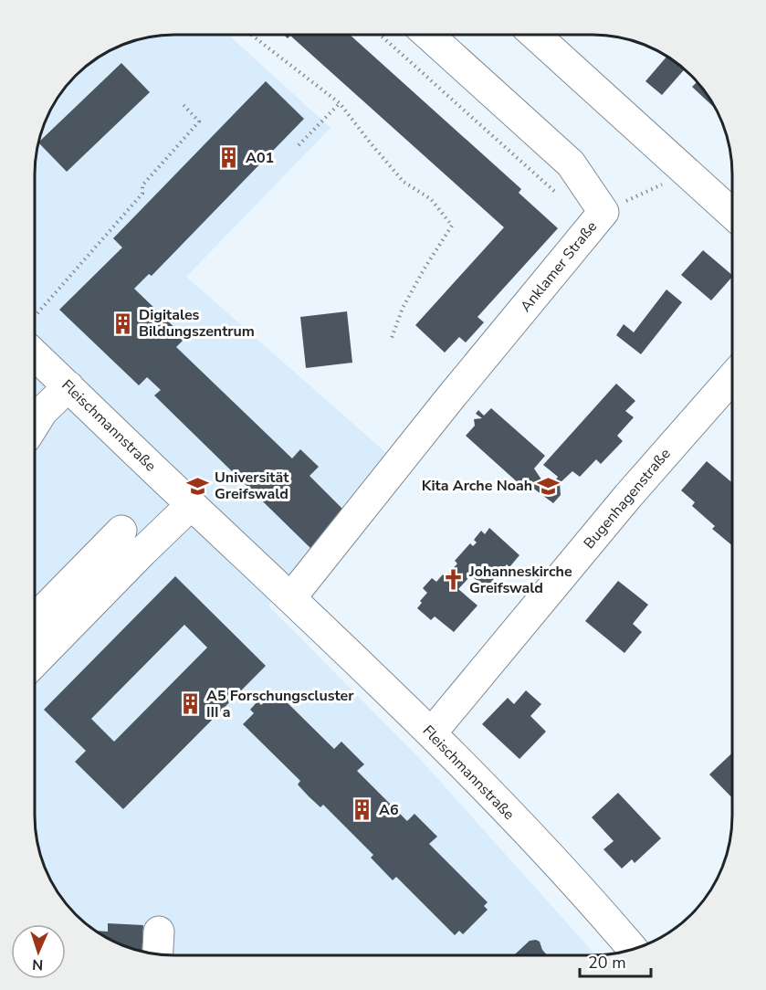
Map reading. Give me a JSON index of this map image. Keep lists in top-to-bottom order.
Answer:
{
  "streets": {
    "street": ["Anklamer Straße", "Fleischmannstraße", "Bugenhagenstraße"]
  },
  "crossings": [
    ["Anklamer Straße", "Fleischmannstraße"],
    ["Fleischmannstraße", "Bugenhagenstraße"]
  ],
  "places": {
    "building": [
      "A01",
      "Digitales Bildungszentrum",
      "A5 Forschungscluster III a",
      "A6"
    ],
    "school or university": ["Universität Greifswald", "Kita Arche Noah"],
    "church": ["Johanneskirche Greifswald"]
  },
  "scale_bar": "20 m",
  "north": "bottom"
}
